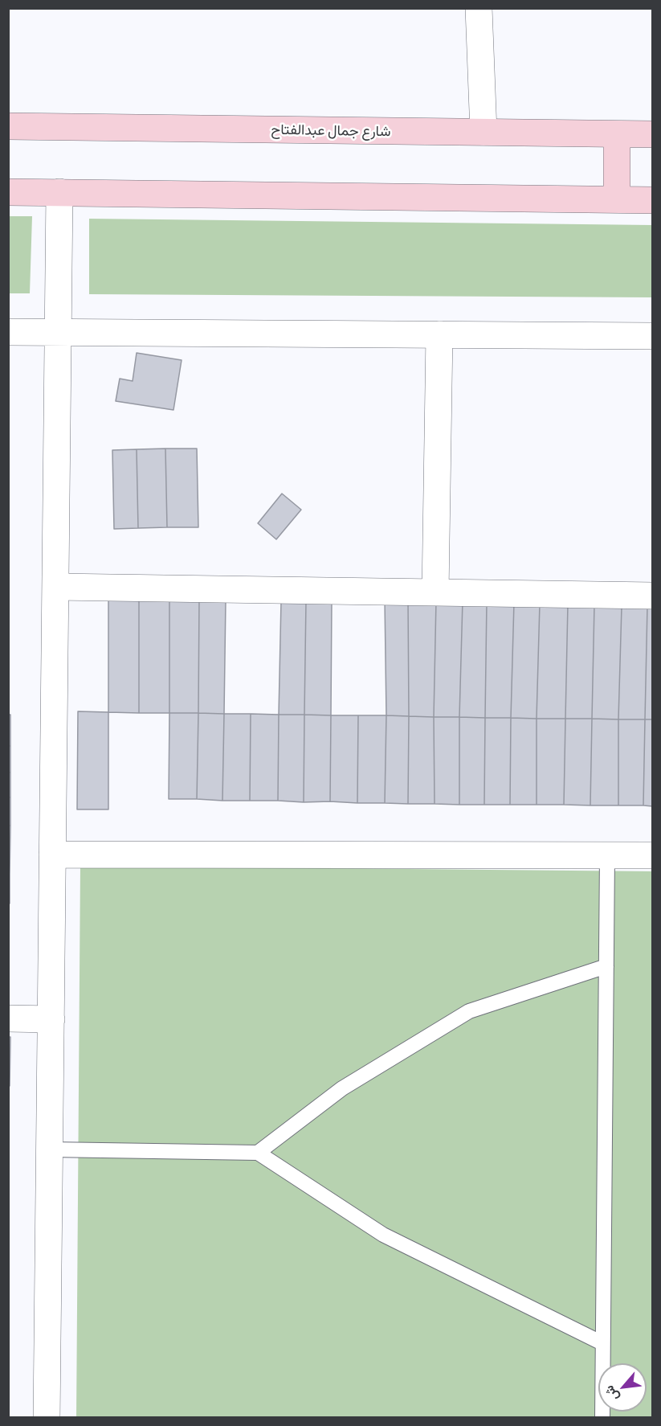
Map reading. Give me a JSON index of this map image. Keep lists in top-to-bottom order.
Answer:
{
  "streets": {
    "main road": ["شارع جمال عبدالفتاح"]
  },
  "north": "bottom left"
}
